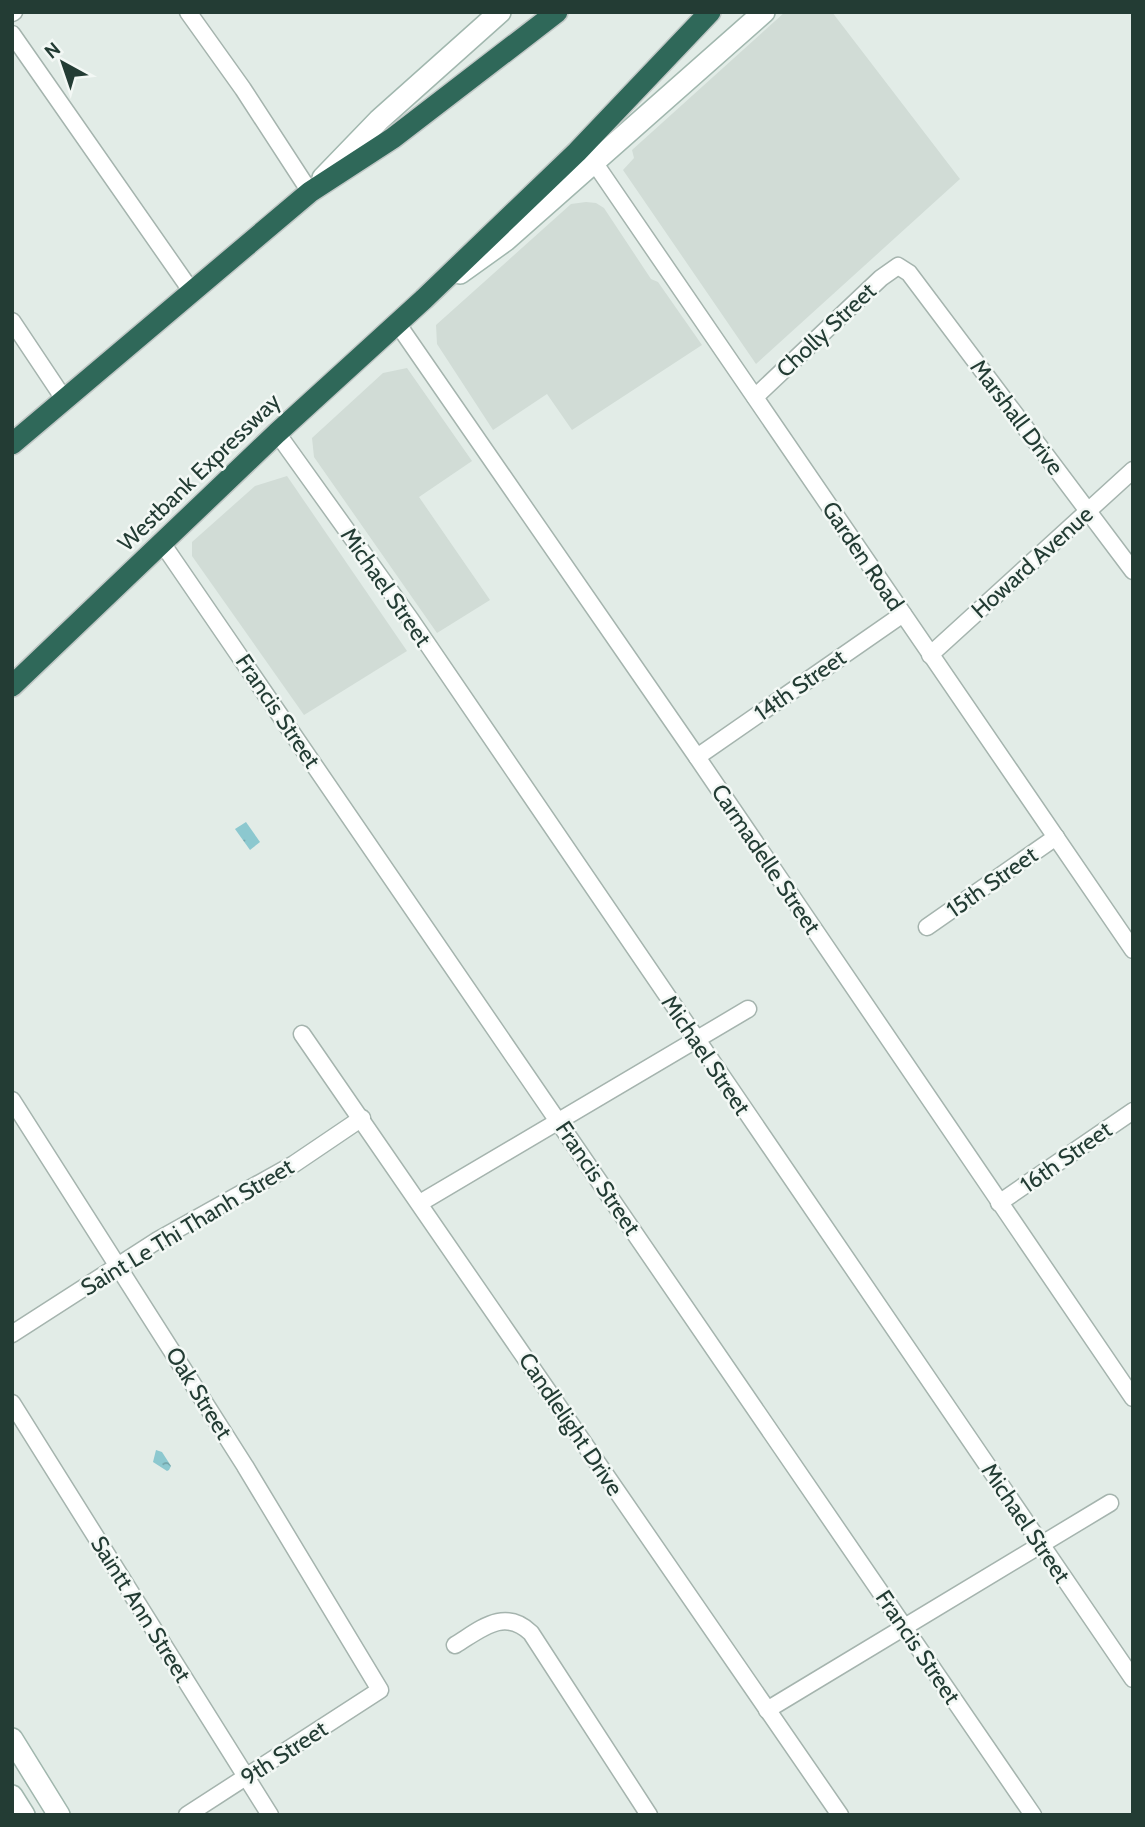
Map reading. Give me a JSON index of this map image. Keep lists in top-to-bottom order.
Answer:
{
  "streets": {
    "highway": ["Westbank Expressway"],
    "street": [
      "Cholly Street",
      "Marshall Drive",
      "Garden Road",
      "Howard Avenue",
      "Michael Street",
      "14th Street",
      "Francis Street",
      "Carmadelle Street",
      "15th Street",
      "16th Street",
      "Saint Le Thi Thanh Street",
      "Oak Street",
      "Candlelight Drive",
      "Saintt Ann Street",
      "9th Street"
    ]
  },
  "crossings": [
    ["Cholly Street", "Marshall Drive"],
    ["Cholly Street", "Garden Road"],
    ["Marshall Drive", "Howard Avenue"],
    ["Westbank Expressway", "Garden Road"],
    ["Westbank Expressway", "Michael Street"],
    ["Westbank Expressway", "Francis Street"],
    ["Westbank Expressway", "Carmadelle Street"],
    ["Garden Road", "Howard Avenue"],
    ["Garden Road", "14th Street"],
    ["Garden Road", "15th Street"],
    ["14th Street", "Carmadelle Street"],
    ["Carmadelle Street", "16th Street"],
    ["Saint Le Thi Thanh Street", "Oak Street"],
    ["Saint Le Thi Thanh Street", "Candlelight Drive"],
    ["Oak Street", "9th Street"],
    ["Saintt Ann Street", "9th Street"]
  ],
  "north": "top left"
}
